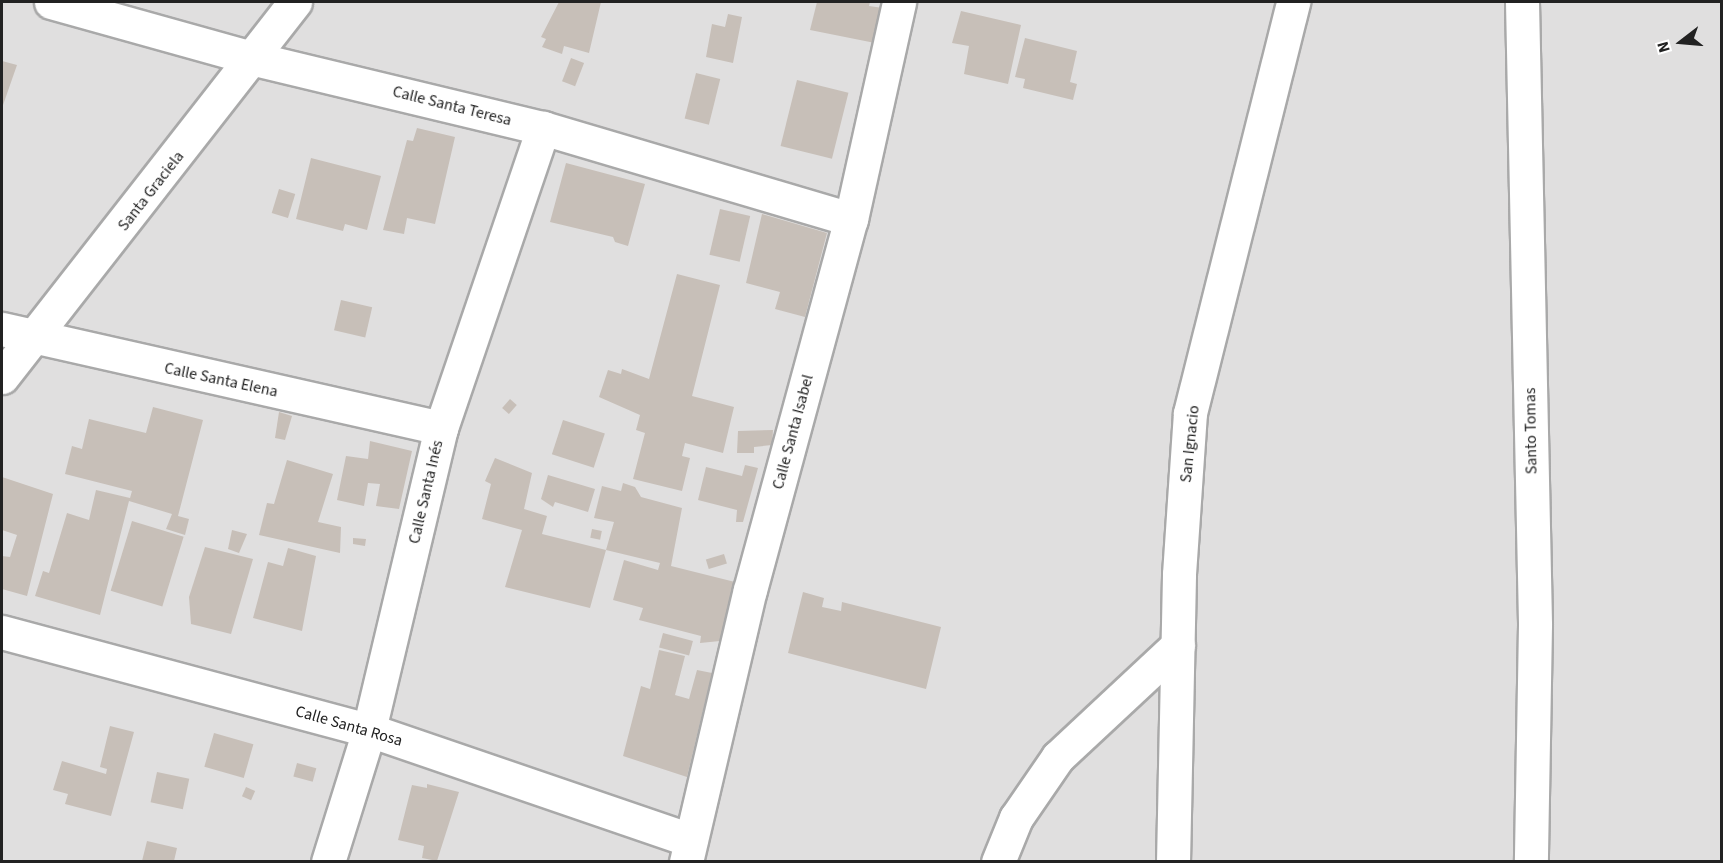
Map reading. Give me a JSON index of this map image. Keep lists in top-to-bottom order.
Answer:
{
  "streets": {
    "street": [
      "Calle Santa Teresa",
      "Santa Graciela",
      "Calle Santa Elena",
      "Santo Tomas",
      "Calle Santa Isabel",
      "San Ignacio",
      "Calle Santa Inés",
      "Calle Santa Rosa"
    ]
  },
  "crossings": [
    ["Calle Santa Teresa", "Santa Graciela"],
    ["Calle Santa Teresa", "Calle Santa Isabel"],
    ["Calle Santa Teresa", "Calle Santa Inés"],
    ["Santa Graciela", "Calle Santa Elena"],
    ["Calle Santa Elena", "Calle Santa Inés"],
    ["Calle Santa Isabel", "Calle Santa Rosa"],
    ["Calle Santa Inés", "Calle Santa Rosa"]
  ],
  "north": "left"
}
